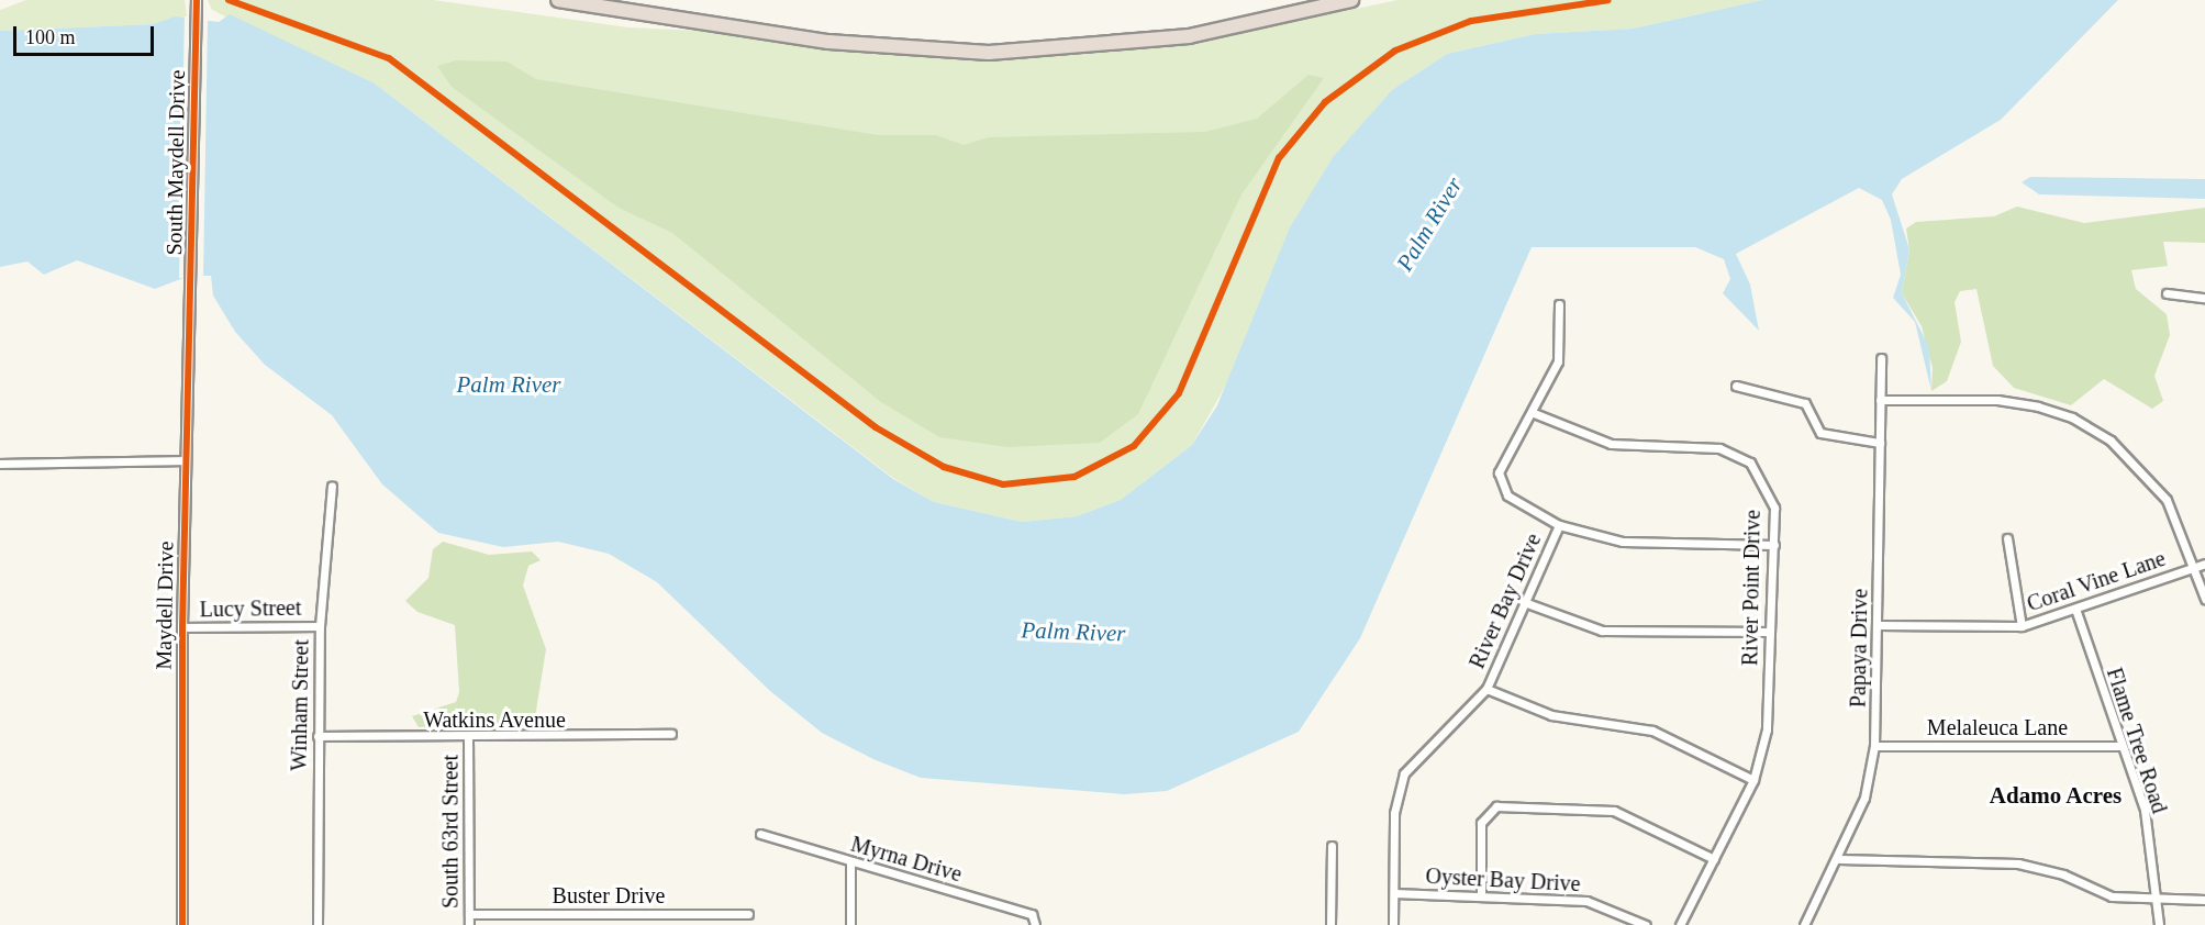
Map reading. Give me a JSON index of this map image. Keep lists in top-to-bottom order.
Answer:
{
  "streets": {
    "street": [
      "South Maydell Drive",
      "Coral Vine Lane",
      "River Point Drive",
      "River Bay Drive",
      "Maydell Drive",
      "Lucy Street",
      "Papaya Drive",
      "Winham Street",
      "Watkins Avenue",
      "Melaleuca Lane",
      "Flame Tree Road",
      "South 63rd Street",
      "Myrna Drive",
      "Oyster Bay Drive",
      "Buster Drive"
    ]
  },
  "crossings": [
    ["South Maydell Drive", "Maydell Drive"],
    ["Coral Vine Lane", "Papaya Drive"],
    ["Coral Vine Lane", "Flame Tree Road"],
    ["River Point Drive", "River Bay Drive"],
    ["River Bay Drive", "Oyster Bay Drive"],
    ["Maydell Drive", "Lucy Street"],
    ["Lucy Street", "Winham Street"],
    ["Papaya Drive", "Melaleuca Lane"],
    ["Winham Street", "Watkins Avenue"],
    ["Watkins Avenue", "South 63rd Street"],
    ["Melaleuca Lane", "Flame Tree Road"],
    ["South 63rd Street", "Buster Drive"]
  ],
  "districts": ["Adamo Acres"],
  "water": ["Palm River"],
  "scale_bar": "100 m"
}
